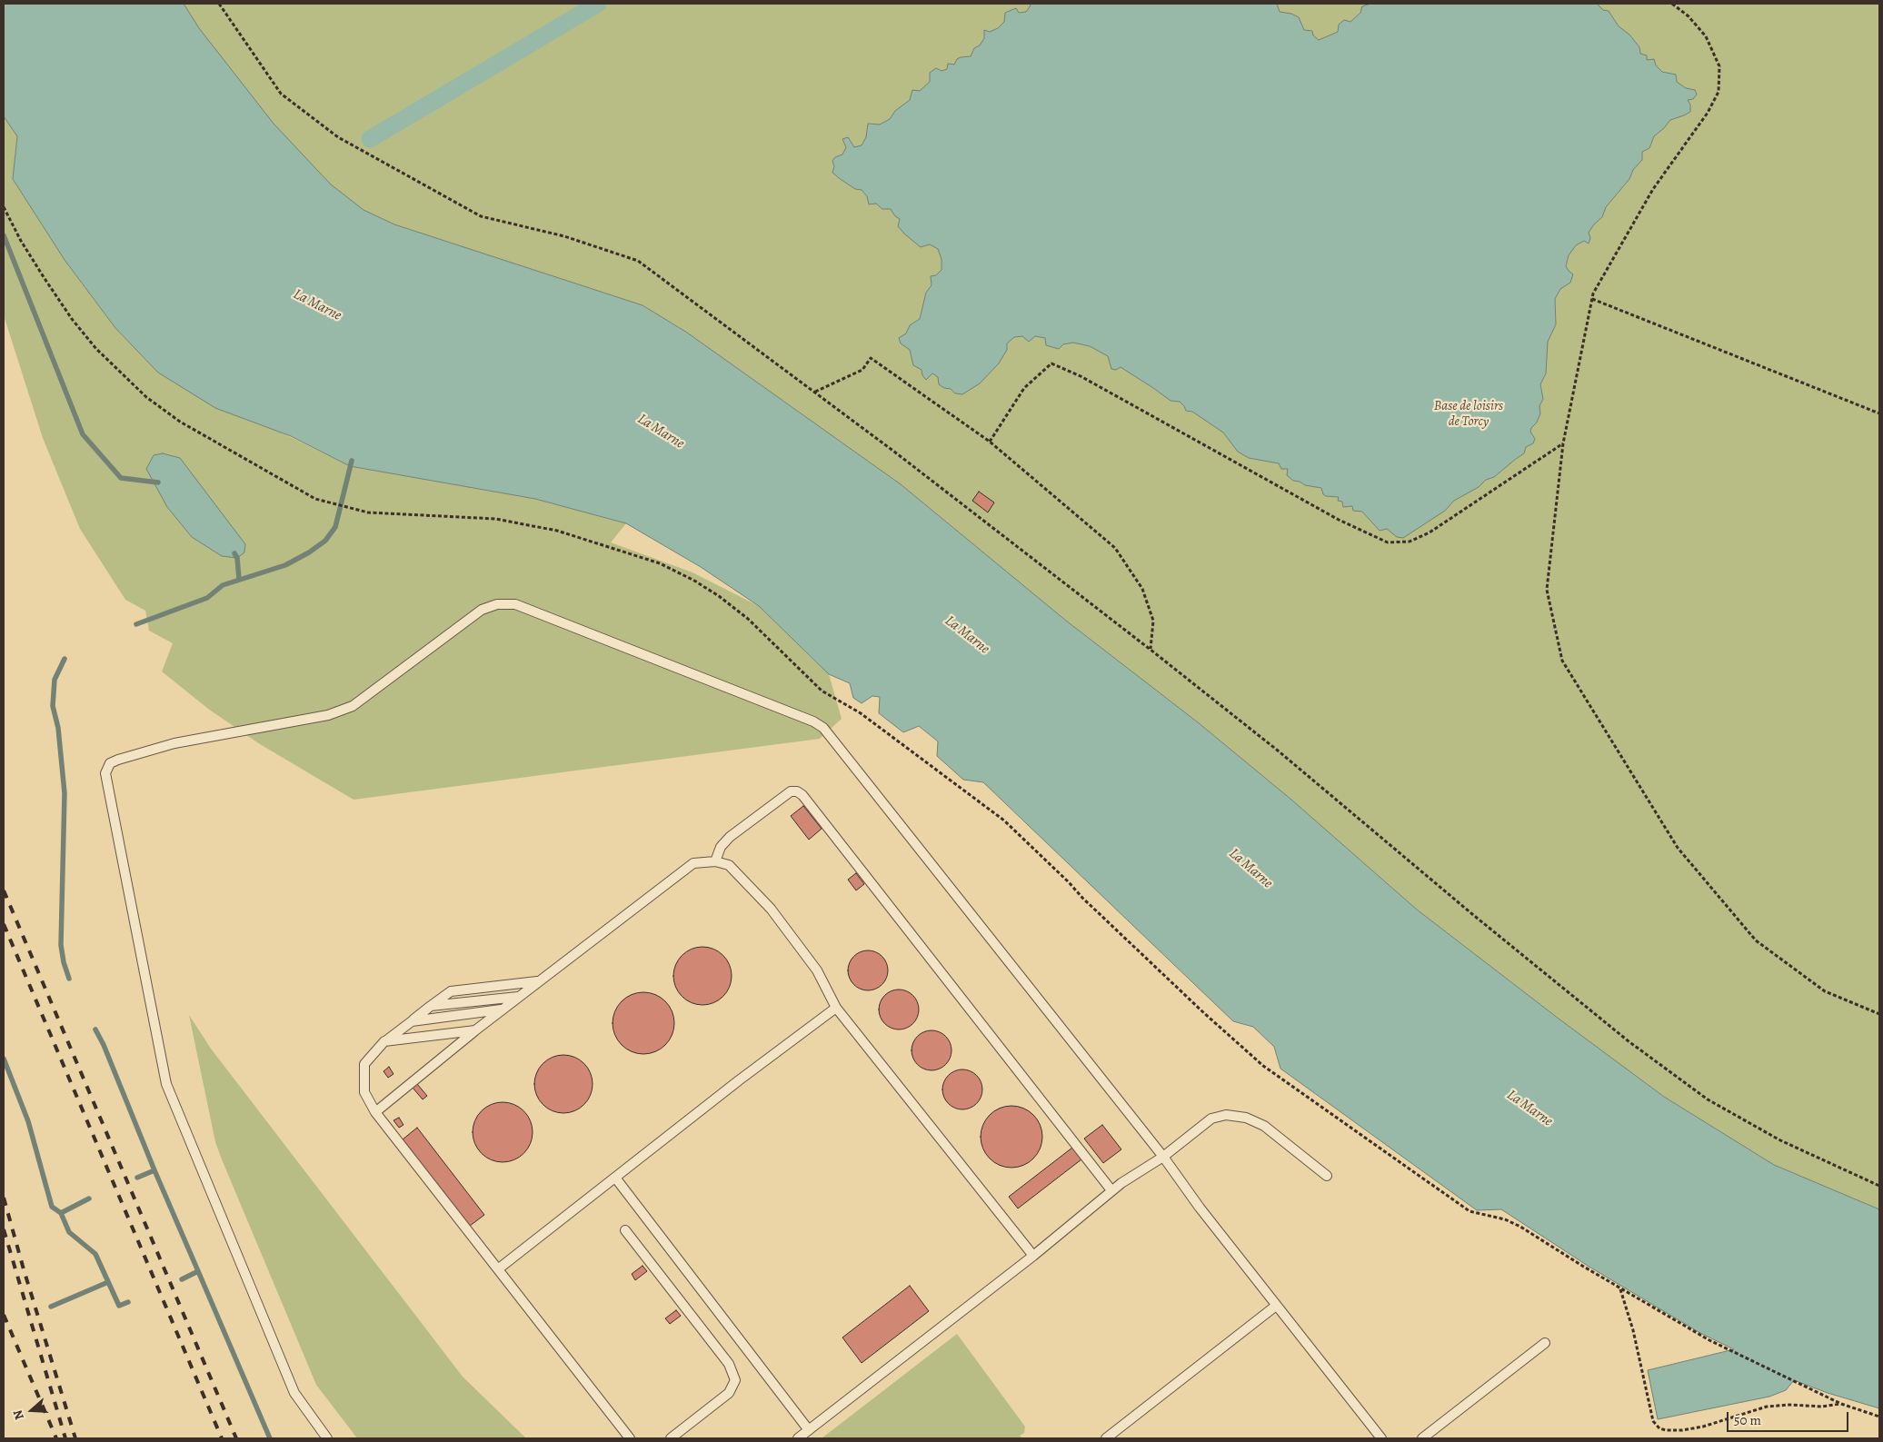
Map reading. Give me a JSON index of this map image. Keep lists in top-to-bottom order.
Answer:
{
  "water": ["La Marne"],
  "parks": ["Base de loisirs de Torcy"],
  "scale_bar": "50 m",
  "north": "left"
}
